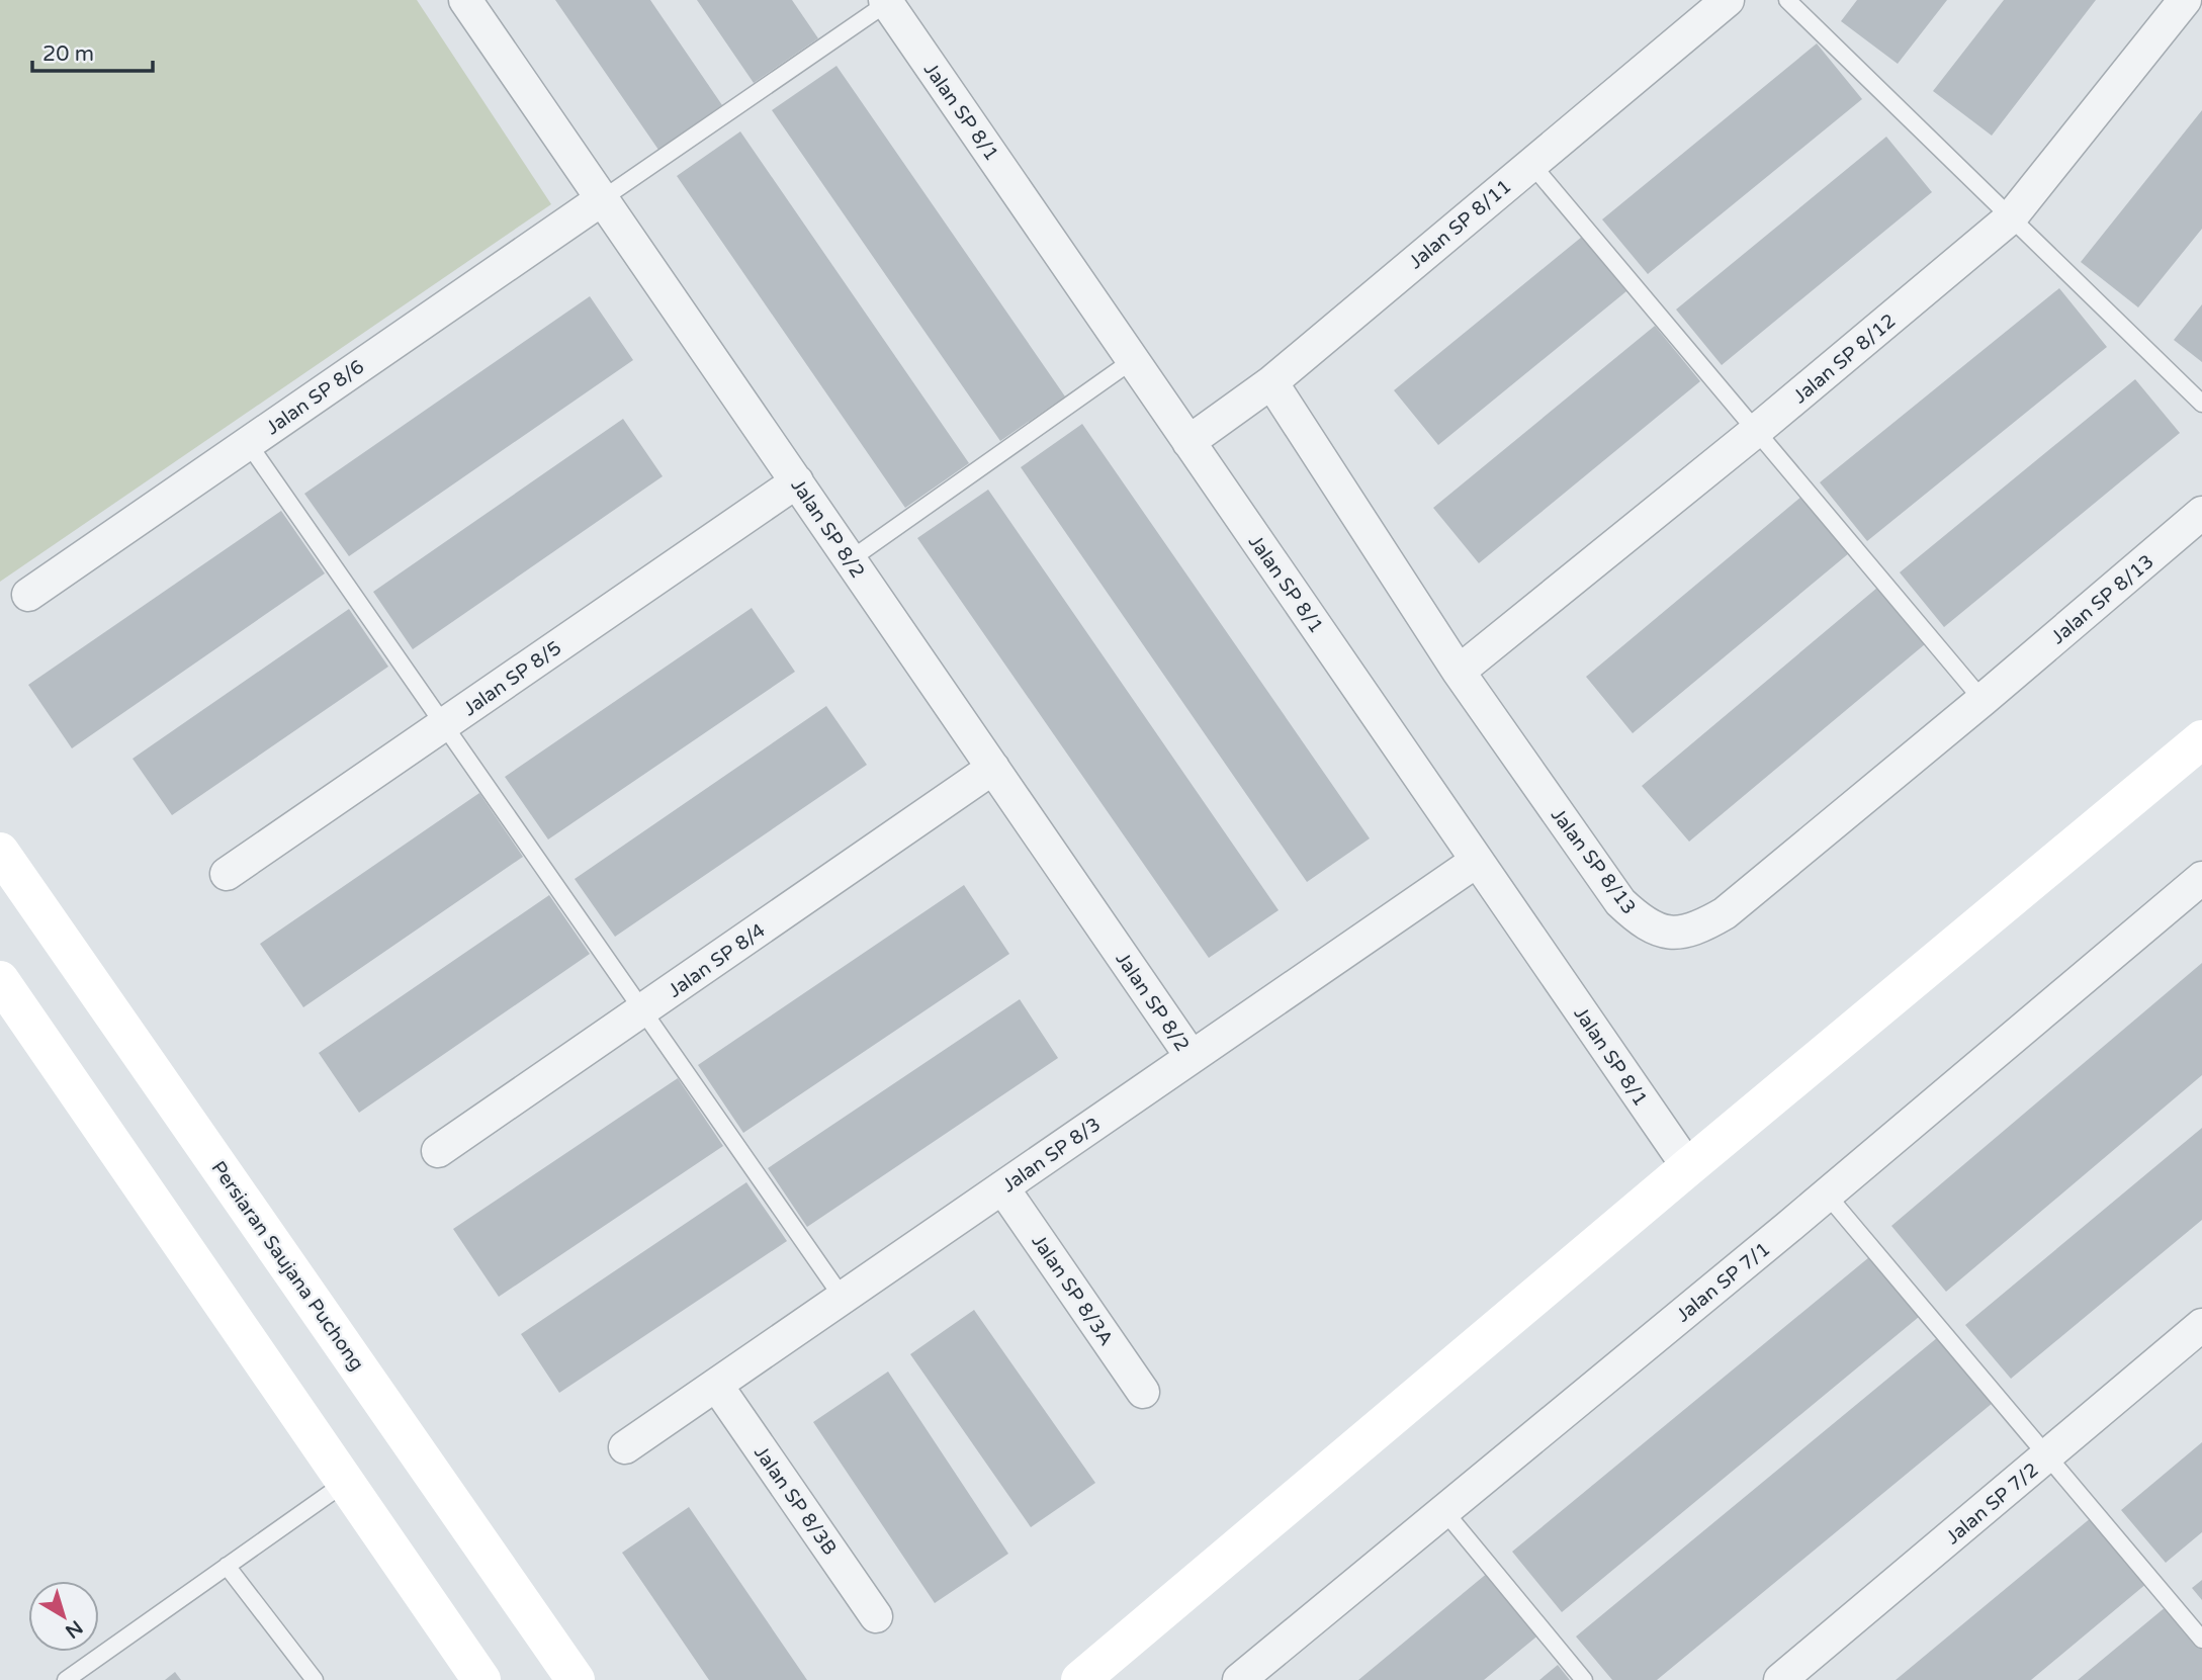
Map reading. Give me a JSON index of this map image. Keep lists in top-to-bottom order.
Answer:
{
  "streets": {
    "street": [
      "Jalan SP 8/1",
      "Jalan SP 8/11",
      "Jalan SP 8/12",
      "Jalan SP 8/6",
      "Jalan SP 8/2",
      "Jalan SP 8/13",
      "Jalan SP 8/5",
      "Jalan SP 8/4",
      "Jalan SP 8/3",
      "Persiaran Saujana Puchong",
      "Jalan SP 7/1",
      "Jalan SP 8/3A",
      "Jalan SP 8/3B",
      "Jalan SP 7/2"
    ]
  },
  "crossings": [
    ["Jalan SP 8/1", "Jalan SP 8/11"],
    ["Jalan SP 8/1", "Jalan SP 8/3"],
    ["Jalan SP 8/11", "Jalan SP 8/13"],
    ["Jalan SP 8/12", "Jalan SP 8/13"],
    ["Jalan SP 8/6", "Jalan SP 8/2"],
    ["Jalan SP 8/2", "Jalan SP 8/5"],
    ["Jalan SP 8/2", "Jalan SP 8/4"],
    ["Jalan SP 8/2", "Jalan SP 8/3"],
    ["Jalan SP 8/3", "Jalan SP 8/3A"],
    ["Jalan SP 8/3", "Jalan SP 8/3B"]
  ],
  "scale_bar": "20 m",
  "north": "bottom right"
}
